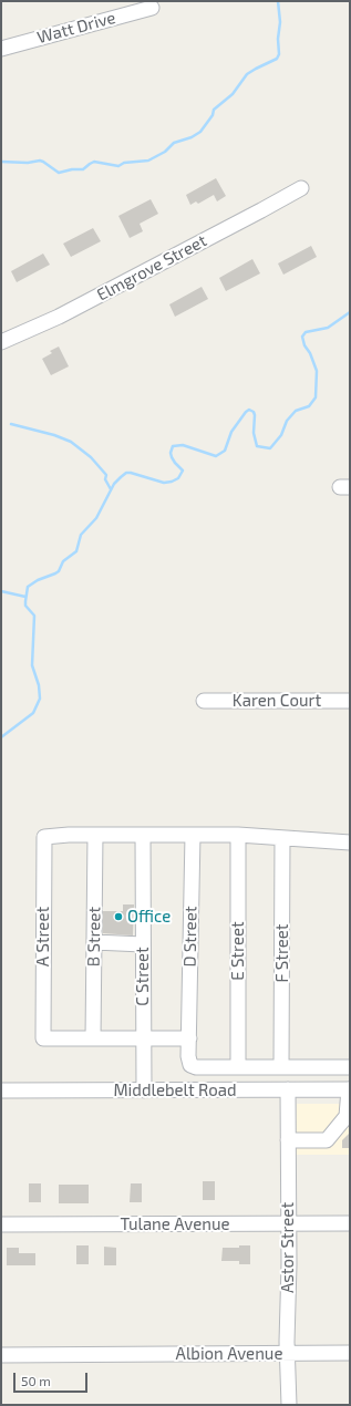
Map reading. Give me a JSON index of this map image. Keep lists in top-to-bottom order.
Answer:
{
  "streets": {
    "street": [
      "Watt Drive",
      "Elmgrove Street",
      "Karen Court",
      "A Street",
      "B Street",
      "D Street",
      "E Street",
      "F Street",
      "C Street",
      "Middlebelt Road",
      "Tulane Avenue",
      "Astor Street",
      "Albion Avenue"
    ]
  },
  "crossings": [
    ["A Street", "B Street"],
    ["A Street", "D Street"],
    ["A Street", "C Street"],
    ["D Street", "E Street"],
    ["C Street", "Middlebelt Road"],
    ["Middlebelt Road", "Astor Street"],
    ["Tulane Avenue", "Astor Street"],
    ["Astor Street", "Albion Avenue"]
  ],
  "places": ["Office"],
  "scale_bar": "50 m"
}
